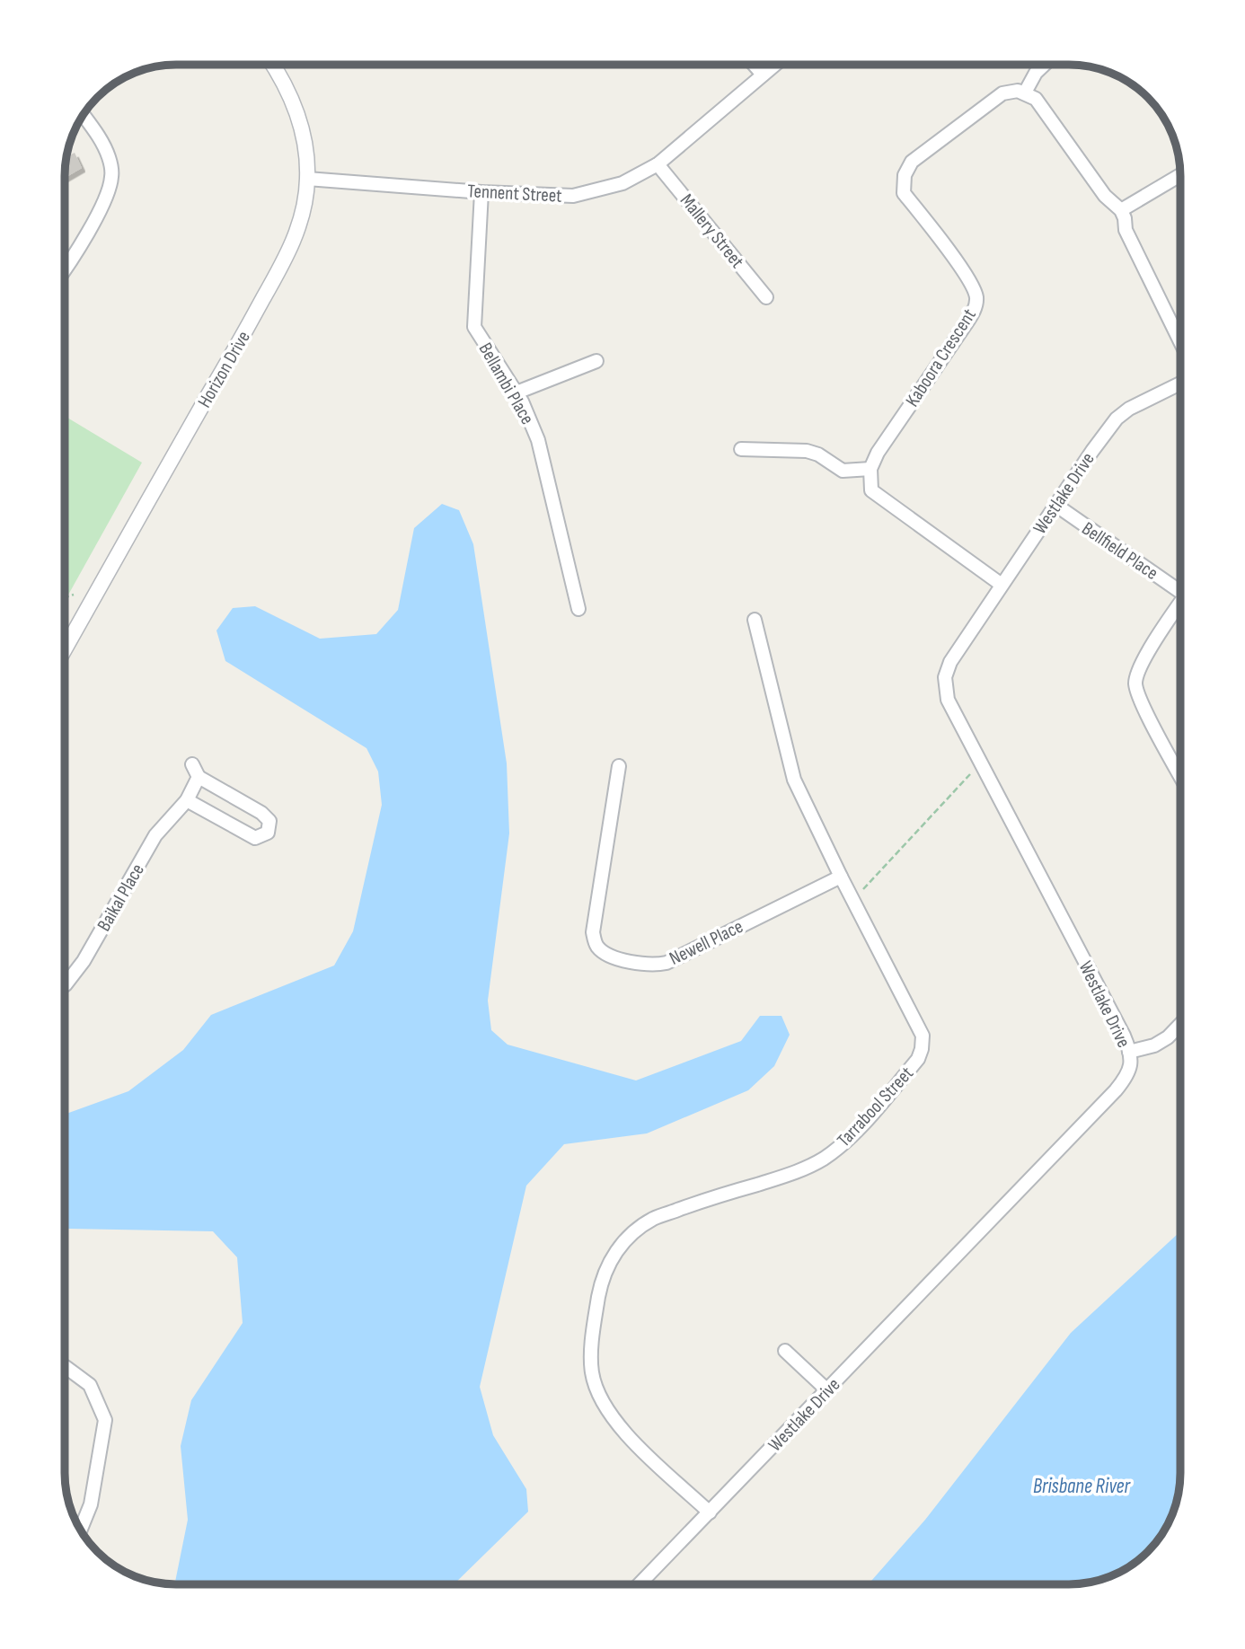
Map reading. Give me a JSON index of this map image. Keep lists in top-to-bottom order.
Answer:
{
  "streets": {
    "street": [
      "Tennent Street",
      "Mallery Street",
      "Kaboora Crescent",
      "Horizon Drive",
      "Bellambi Place",
      "Westlake Drive",
      "Bellfield Place",
      "Baikal Place",
      "Newell Place",
      "Tarrabool Street"
    ]
  },
  "crossings": [
    ["Tennent Street", "Mallery Street"],
    ["Tennent Street", "Horizon Drive"],
    ["Tennent Street", "Bellambi Place"],
    ["Westlake Drive", "Bellfield Place"],
    ["Westlake Drive", "Tarrabool Street"],
    ["Newell Place", "Tarrabool Street"]
  ],
  "water": ["Brisbane River"]
}
